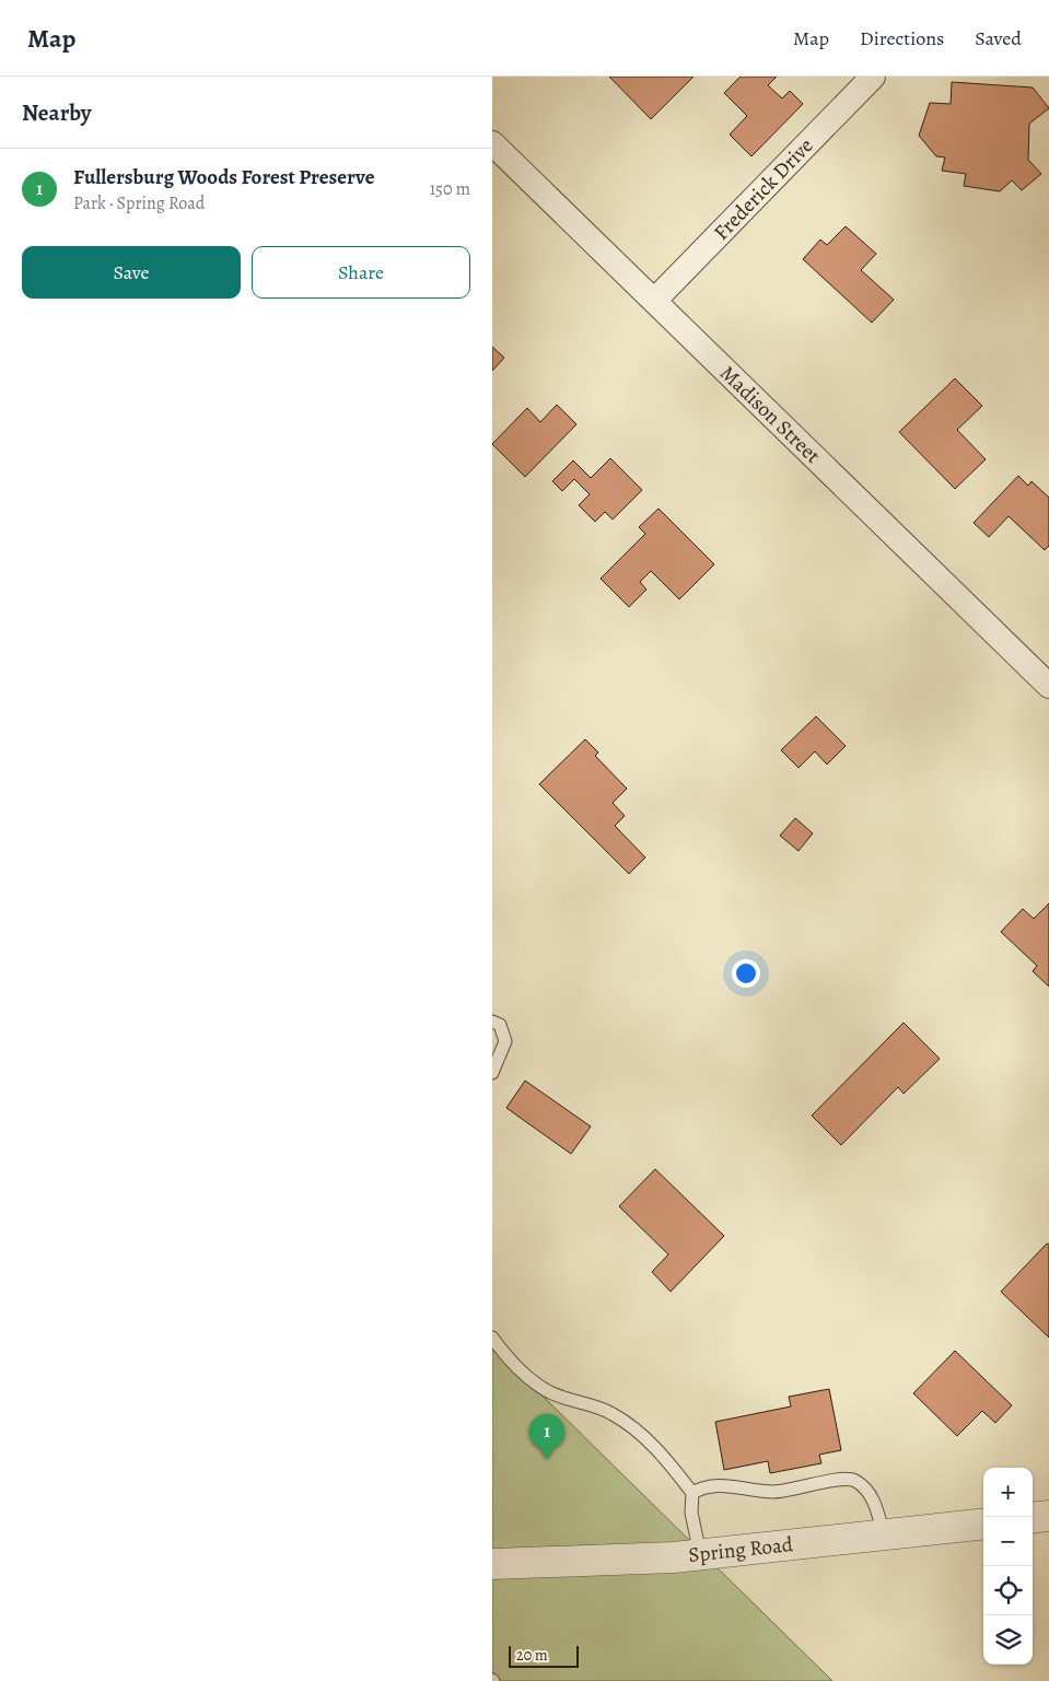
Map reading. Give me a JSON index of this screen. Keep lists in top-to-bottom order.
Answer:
{
  "streets": {
    "street": ["Frederick Drive", "Madison Street", "Spring Road"]
  },
  "crossings": [
    ["Frederick Drive", "Madison Street"]
  ],
  "scale_bar": "20 m",
  "page": {
    "header": "Map",
    "nav": ["Map", "Directions", "Saved"],
    "heading": "Nearby",
    "list": [
      {
        "mark": "1",
        "name": "Fullersburg Woods Forest Preserve",
        "note": "Park · Spring Road",
        "value": "150 m"
      }
    ],
    "buttons": ["Save", "Share"],
    "pins": "1",
    "map_buttons": ["+", "−"],
    "scale": "20 m"
  }
}
